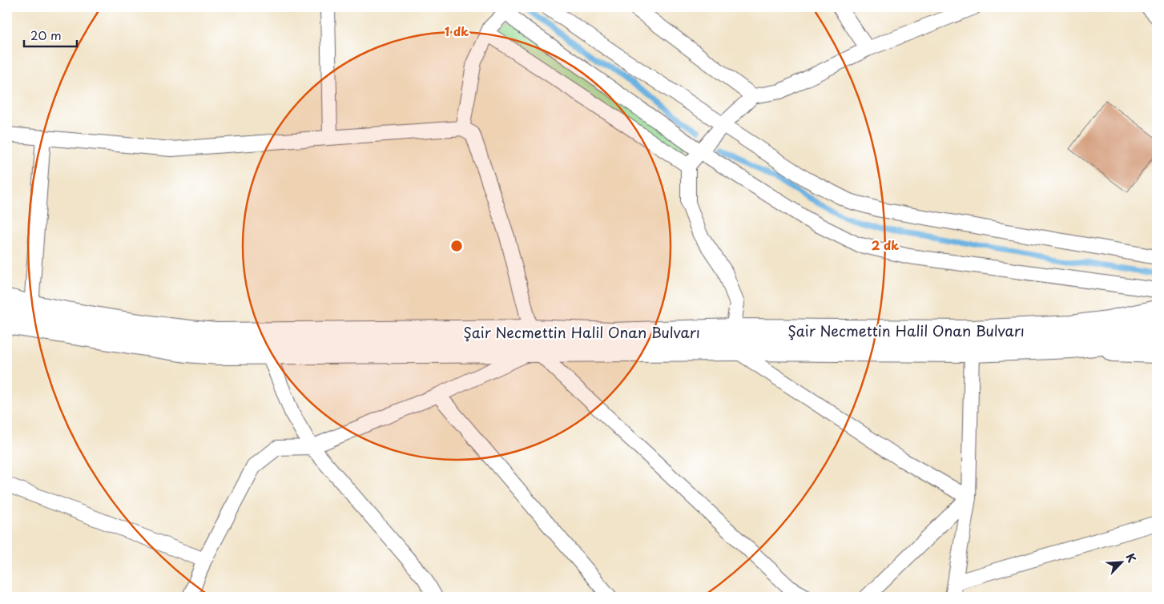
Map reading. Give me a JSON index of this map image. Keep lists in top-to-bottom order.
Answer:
{
  "streets": {
    "main road": ["Şair Necmettin Halil Onan Bulvarı"]
  },
  "scale_bar": "20 m",
  "north": "top right",
  "rings": ["1 dk", "2 dk"]
}
